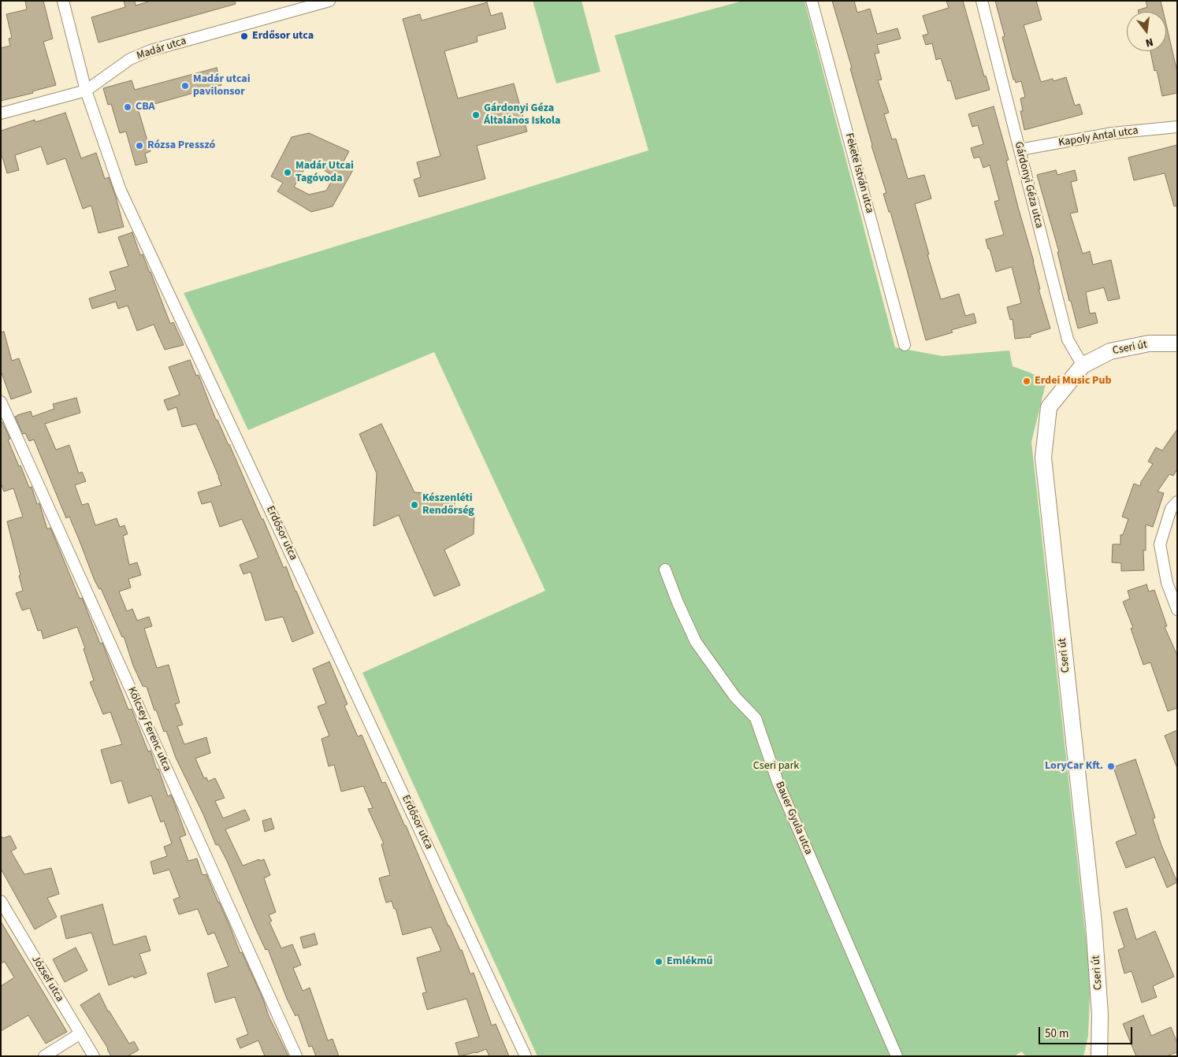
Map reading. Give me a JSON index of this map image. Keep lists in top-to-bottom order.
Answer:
{
  "streets": {
    "street": [
      "Madár utca",
      "Kapoly Antal utca",
      "Fekete István utca",
      "Gárdonyi Géza utca",
      "Cseri út",
      "Erdősor utca",
      "Kölcsey Ferenc utca",
      "Bauer Gyula utca",
      "József utca"
    ]
  },
  "crossings": [
    ["Madár utca", "Erdősor utca"],
    ["Kapoly Antal utca", "Gárdonyi Géza utca"],
    ["Gárdonyi Géza utca", "Cseri út"]
  ],
  "parks": ["Cseri park"],
  "places": [
    "Erdősor utca",
    "Madár utcai pavilonsor",
    "CBA",
    "Gárdonyi Géza Általános Iskola",
    "Rózsa Presszó",
    "Madár Utcai Tagóvoda",
    "Erdei Music Pub",
    "Készenléti Rendőrség",
    "LoryCar Kft.",
    "Emlékmű"
  ],
  "scale_bar": "50 m",
  "north": "bottom"
}
